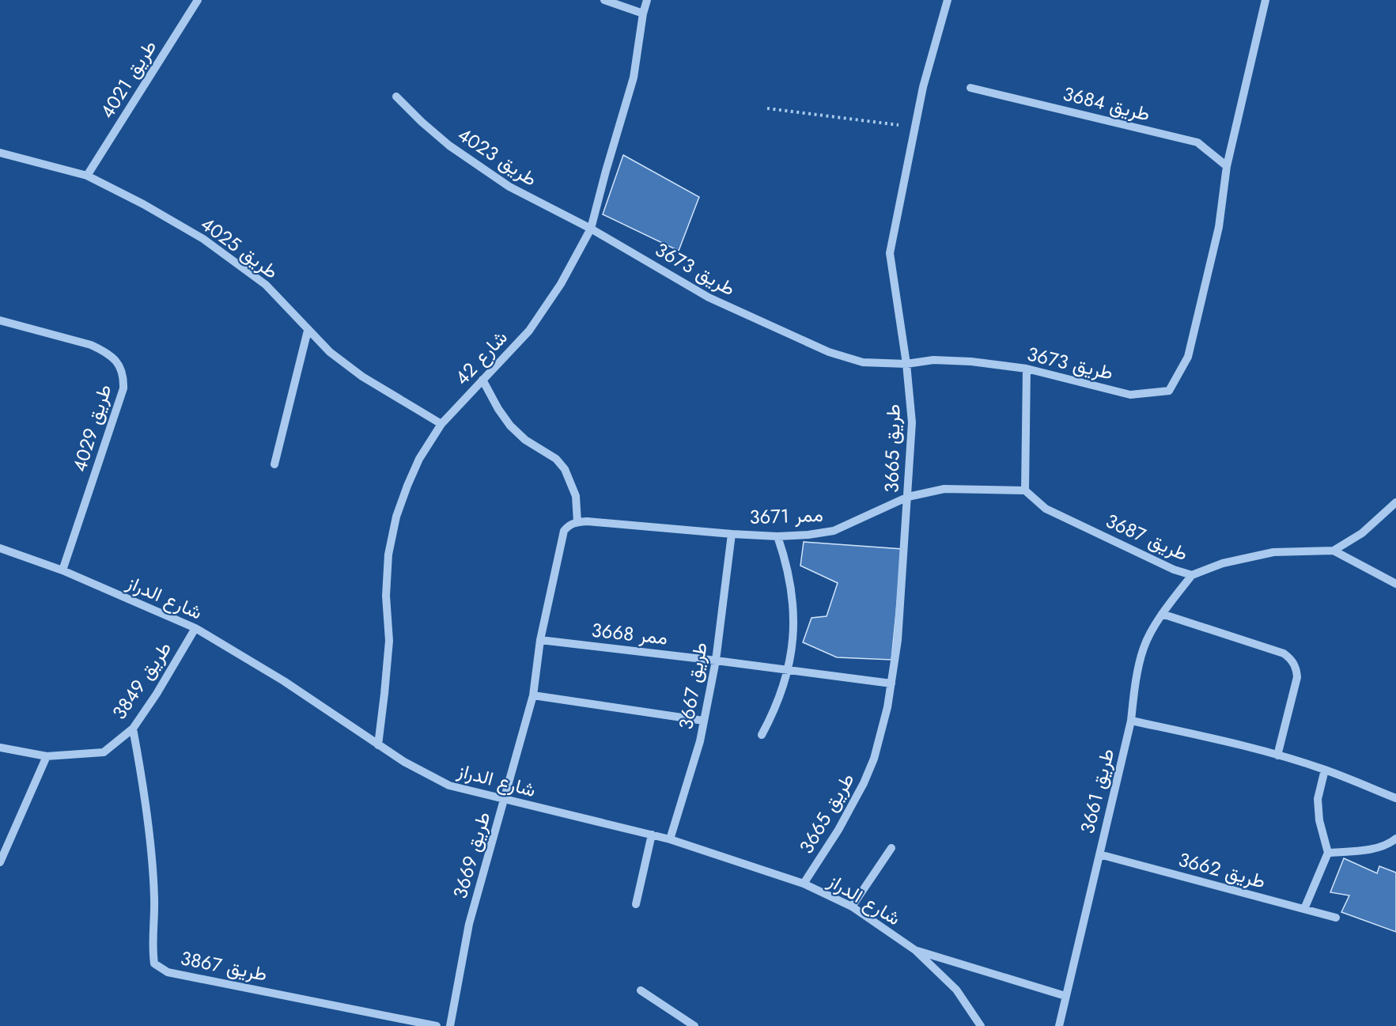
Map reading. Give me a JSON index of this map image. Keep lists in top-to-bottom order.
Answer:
{
  "streets": {
    "street": [
      "طريق 4021",
      "طريق 3684",
      "طريق 4023",
      "طريق 4025",
      "طريق 3673",
      "شارع 42",
      "طريق 4029",
      "طريق 3665",
      "ممر 3671",
      "طريق 3687",
      "شارع الدراز",
      "ممر 3668",
      "طريق 3849",
      "طريق 3667",
      "طريق 3661",
      "طريق 3669",
      "طريق 3662",
      "طريق 3867"
    ]
  },
  "crossings": [
    ["طريق 4021", "طريق 4025"],
    ["طريق 3684", "طريق 3673"],
    ["طريق 4023", "طريق 3673"],
    ["طريق 4023", "شارع 42"],
    ["طريق 4025", "شارع 42"],
    ["طريق 3673", "شارع 42"],
    ["طريق 3673", "طريق 3665"],
    ["شارع 42", "شارع الدراز"],
    ["طريق 4029", "شارع الدراز"],
    ["طريق 3665", "ممر 3671"],
    ["طريق 3665", "شارع الدراز"],
    ["طريق 3665", "ممر 3668"],
    ["ممر 3671", "طريق 3687"],
    ["ممر 3671", "طريق 3667"],
    ["ممر 3671", "طريق 3669"],
    ["طريق 3687", "طريق 3661"],
    ["شارع الدراز", "طريق 3849"],
    ["شارع الدراز", "طريق 3667"],
    ["شارع الدراز", "طريق 3669"],
    ["ممر 3668", "طريق 3667"],
    ["ممر 3668", "طريق 3669"],
    ["طريق 3849", "طريق 3867"],
    ["طريق 3661", "طريق 3662"]
  ]
}
